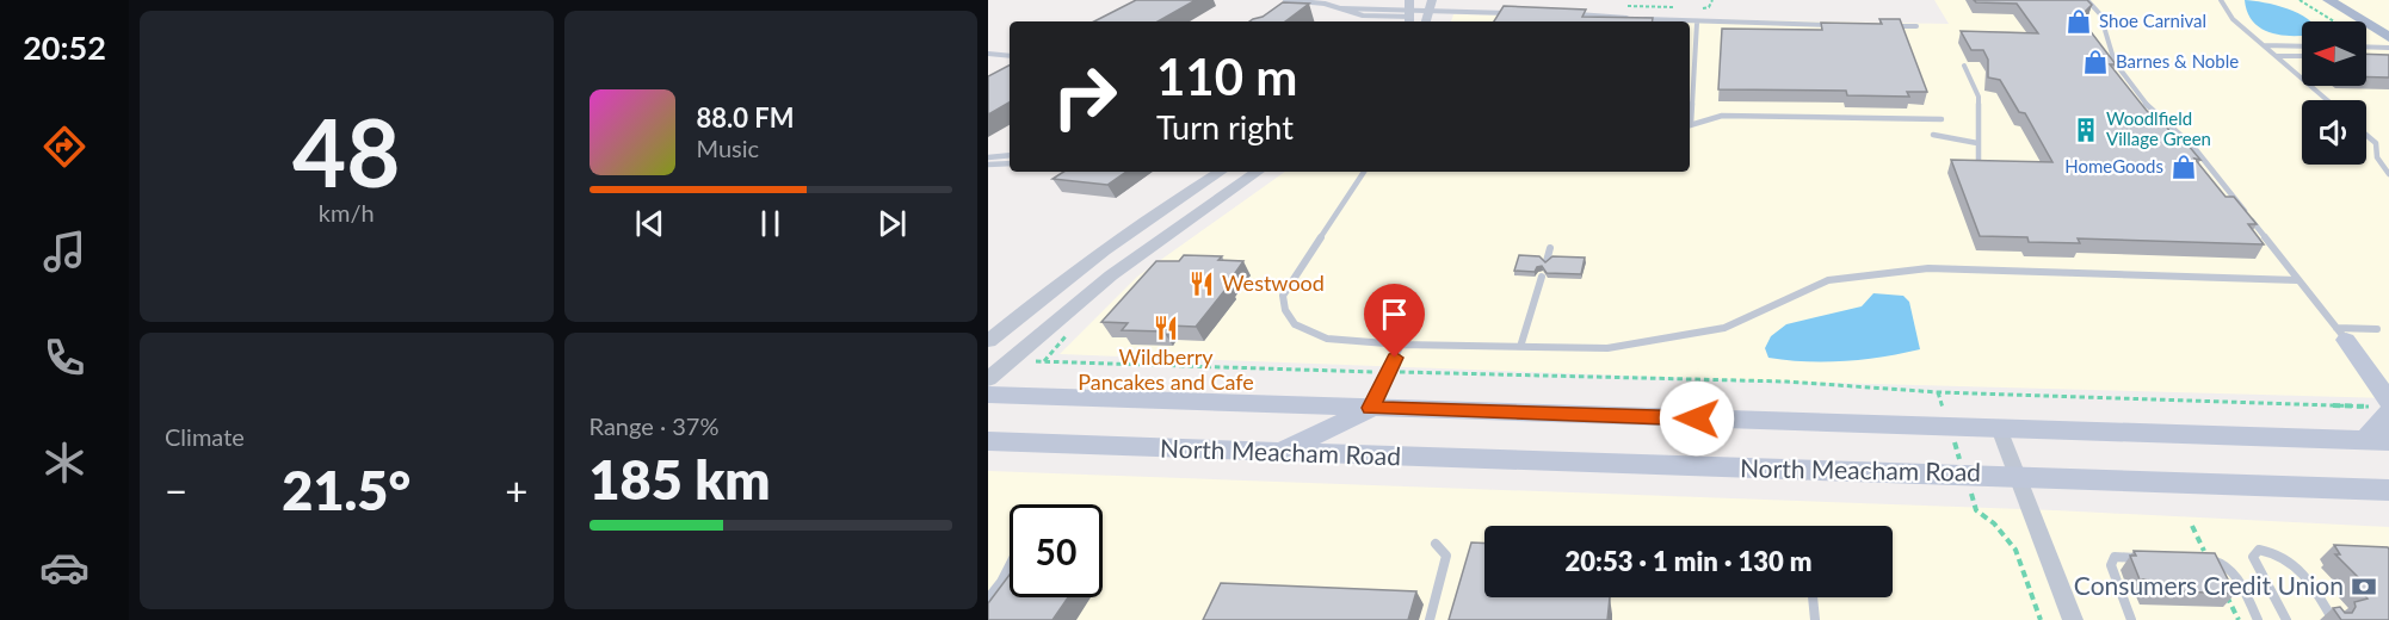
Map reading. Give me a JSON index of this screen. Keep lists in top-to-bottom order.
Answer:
{
  "streets": {
    "main road": ["North Meacham Road"]
  },
  "places": {
    "shop": ["Shoe Carnival", "Barnes & Noble", "HomeGoods"],
    "building": ["Woodlfield Village Green"],
    "restaurant": ["Westwood", "Wildberry Pancakes and Cafe"],
    "bank": ["Consumers Credit Union"]
  },
  "north": "left",
  "page": {
    "tabs": "20:52",
    "tile": [
      ["48", "km/h"],
      "Climate",
      ["Range · 37%", "185 km"]
    ],
    "turn": ["110 m", "Turn right"],
    "song": ["88.0 FM", "Music"],
    "heat": ["−", "21.5°", "+"],
    "limit": "50",
    "trip": "20:53 · 1 min · 130 m"
  }
}
